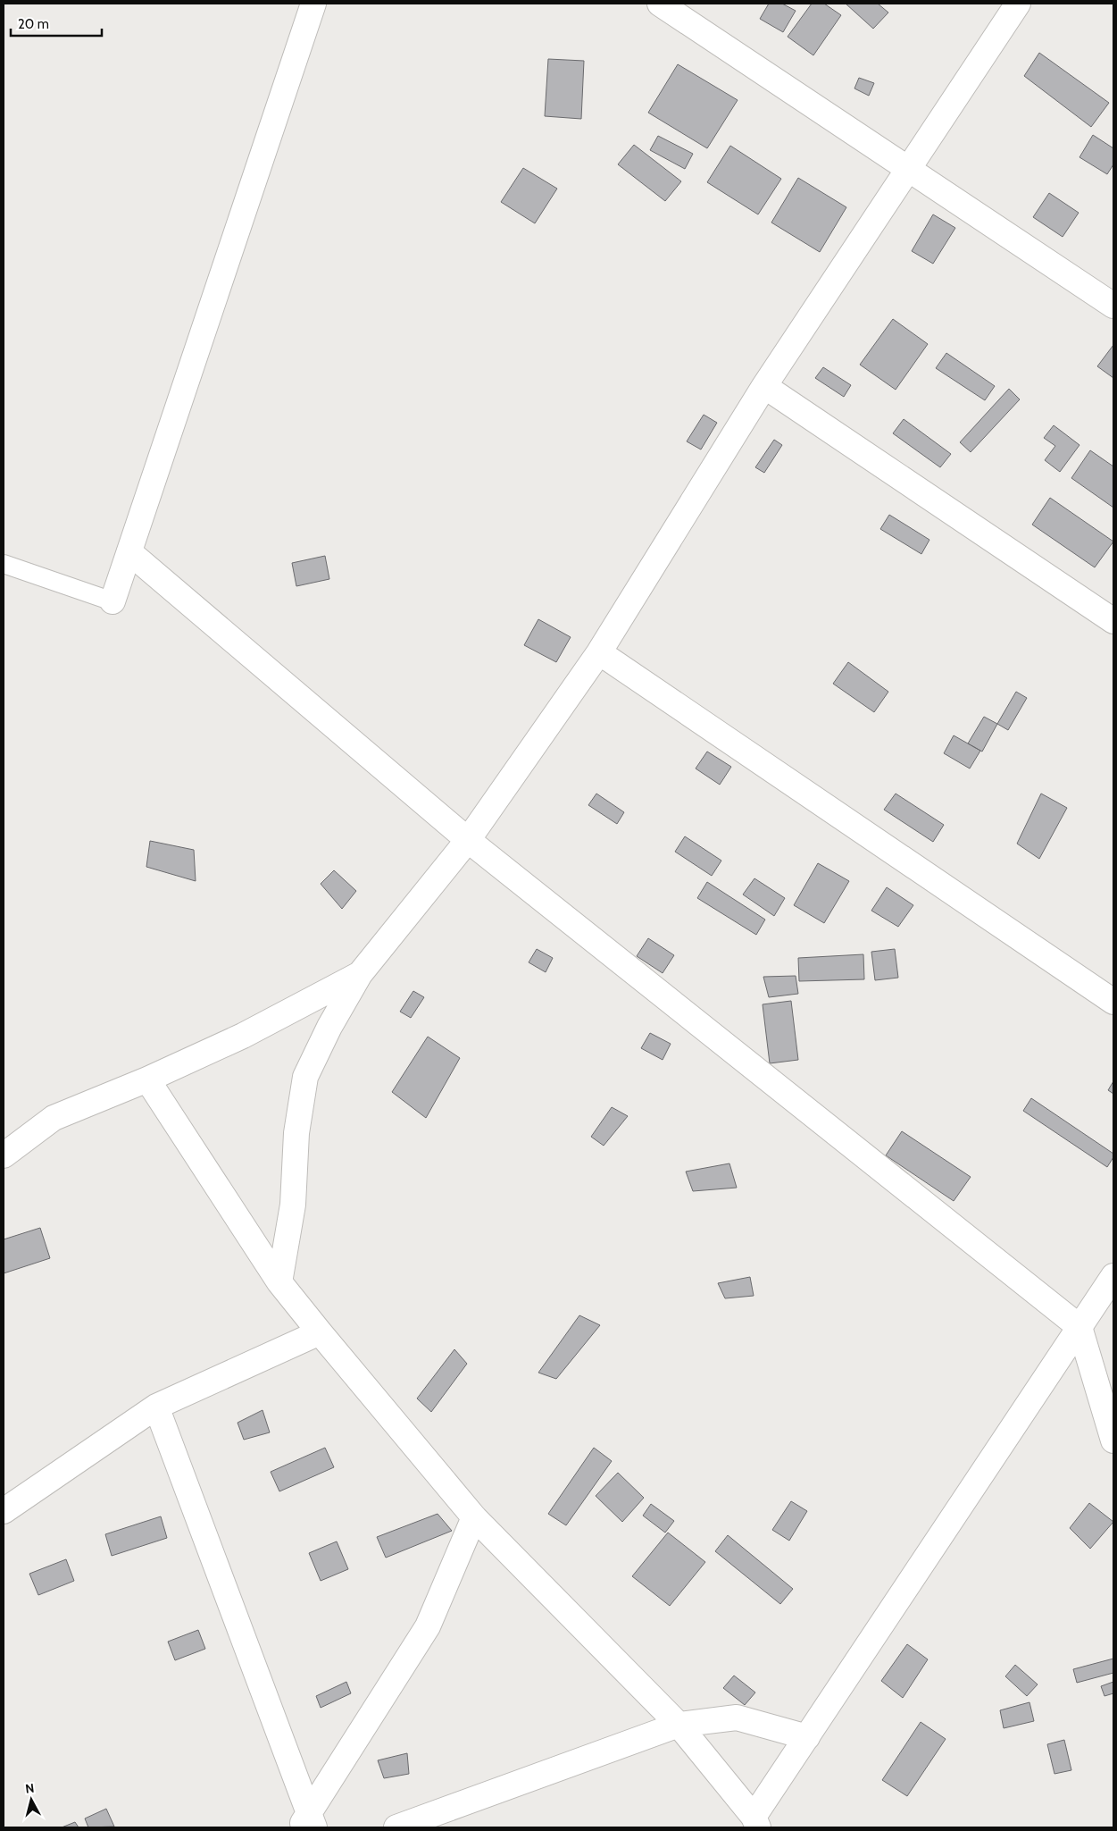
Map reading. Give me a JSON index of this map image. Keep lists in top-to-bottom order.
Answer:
{
  "scale_bar": "20 m",
  "north": "top"
}
